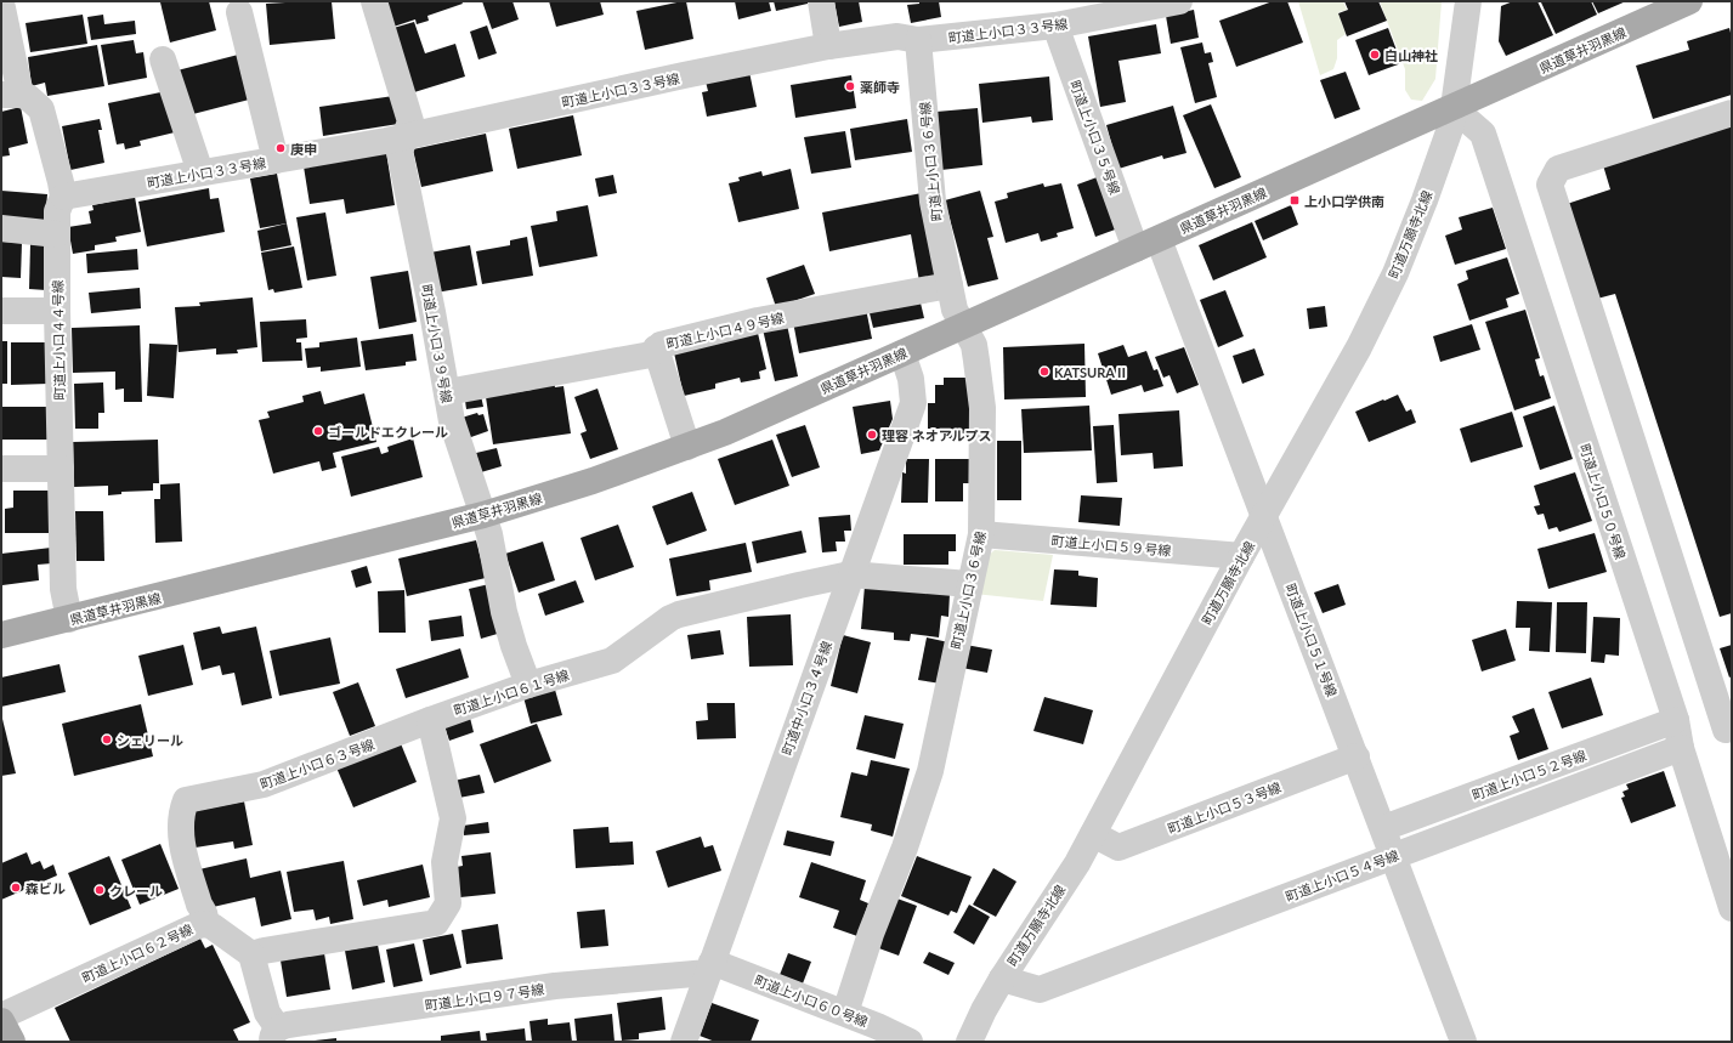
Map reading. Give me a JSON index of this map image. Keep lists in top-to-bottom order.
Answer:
{
  "streets": {
    "main road": ["県道草井羽黒線"],
    "street": [
      "町道上小口３３号線",
      "町道上小口３５号線",
      "町道上小口３６号線",
      "町道万願寺北線",
      "町道上小口４９号線",
      "町道上小口４４号線",
      "町道上小口３９号線",
      "町道上小口５０号線",
      "町道上小口５９号線",
      "町道上小口５１号線",
      "町道上小口６１号線",
      "町道中小口３４号線",
      "町道上小口６３号線",
      "町道上小口５２号線",
      "町道上小口５３号線",
      "町道上小口５４号線",
      "町道上小口６２号線",
      "町道上小口９７号線",
      "町道上小口６０号線"
    ]
  },
  "crossings": [
    ["町道上小口３３号線", "町道上小口３５号線"],
    ["町道上小口３３号線", "町道上小口３６号線"],
    ["町道上小口３３号線", "町道上小口４４号線"],
    ["町道上小口３３号線", "町道上小口３９号線"],
    ["県道草井羽黒線", "町道上小口３５号線"],
    ["県道草井羽黒線", "町道上小口３６号線"],
    ["県道草井羽黒線", "町道万願寺北線"],
    ["県道草井羽黒線", "町道上小口４４号線"],
    ["県道草井羽黒線", "町道上小口３９号線"],
    ["県道草井羽黒線", "町道上小口５０号線"],
    ["県道草井羽黒線", "町道上小口５１号線"],
    ["県道草井羽黒線", "町道中小口３４号線"],
    ["町道上小口３５号線", "町道上小口５１号線"],
    ["町道上小口３６号線", "町道上小口４９号線"],
    ["町道上小口３６号線", "町道上小口５９号線"],
    ["町道上小口３６号線", "町道上小口６１号線"],
    ["町道上小口３６号線", "町道上小口６０号線"],
    ["町道万願寺北線", "町道上小口５０号線"],
    ["町道万願寺北線", "町道上小口５９号線"],
    ["町道万願寺北線", "町道上小口５１号線"],
    ["町道万願寺北線", "町道上小口５３号線"],
    ["町道万願寺北線", "町道上小口５４号線"],
    ["町道上小口４９号線", "町道上小口３９号線"],
    ["町道上小口３９号線", "町道上小口６１号線"],
    ["町道上小口５０号線", "町道上小口５２号線"],
    ["町道上小口５０号線", "町道上小口５４号線"],
    ["町道上小口５１号線", "町道上小口５２号線"],
    ["町道上小口５１号線", "町道上小口５３号線"],
    ["町道上小口５１号線", "町道上小口５４号線"],
    ["町道上小口６１号線", "町道中小口３４号線"],
    ["町道上小口６１号線", "町道上小口６３号線"],
    ["町道中小口３４号線", "町道上小口９７号線"],
    ["町道中小口３４号線", "町道上小口６０号線"],
    ["町道上小口６３号線", "町道上小口６２号線"],
    ["町道上小口９７号線", "町道上小口６０号線"]
  ],
  "places": {
    "other": [
      "白山神社",
      "薬師寺",
      "庚申",
      "KATSURAⅡ",
      "ゴールドエクレール",
      "理容 ネオアルプス",
      "シェリール",
      "森ビル",
      "クレール"
    ],
    "transit": ["上小口学供南"]
  }
}
